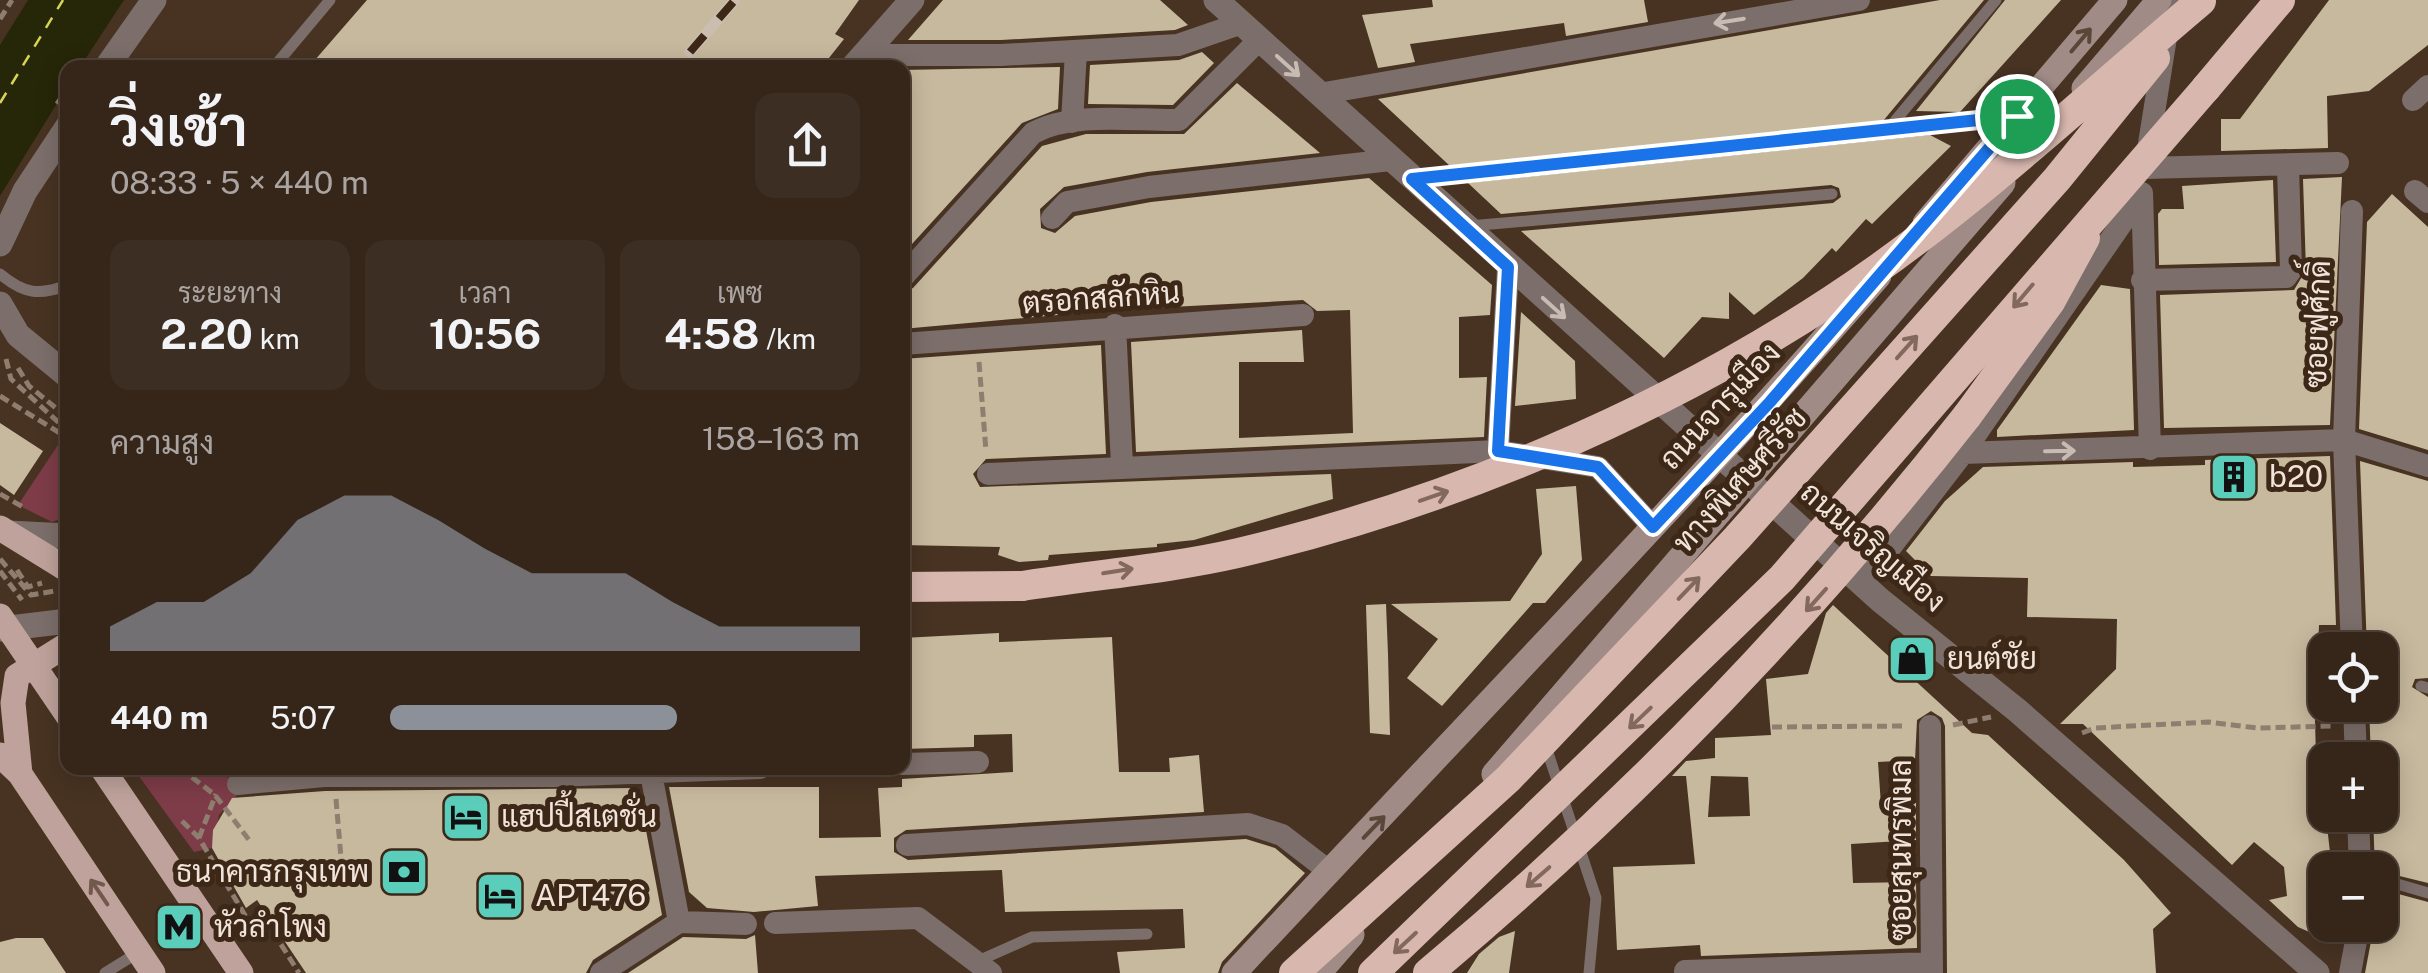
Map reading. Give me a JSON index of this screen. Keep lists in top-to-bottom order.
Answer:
{
  "streets": {
    "highway": ["ทางพิเศษศรีรัช"],
    "main road": ["ถนนจารุเมือง"],
    "street": [
      "ตรอกสลักหิน",
      "ซอยฟูศักดิ์",
      "ถนนเจริญเมือง",
      "ซอยสุนทรพิมล"
    ]
  },
  "crossings": [
    ["ถนนจารุเมือง", "ถนนเจริญเมือง"],
    ["ถนนเจริญเมือง", "ซอยสุนทรพิมล"]
  ],
  "places": {
    "building": ["b20"],
    "shop": ["ยนต์ชัย"],
    "hotel": ["แฮปปี้สเตชั่น", "APT476"],
    "bank": ["ธนาคารกรุงเทพ"],
    "metro station": ["หัวลำโพง"]
  },
  "page": {
    "heading": ["วิ่งเช้า", "08:33 · 5 × 440 m"],
    "stats": [
      ["ระยะทาง", "2.20 km"],
      ["เวลา", "10:56"],
      ["เพซ", "4:58 /km"]
    ],
    "chart": ["ความสูง", "158–163 m"],
    "map_buttons": ["+", "−"],
    "list": [
      {
        "name": "440 m",
        "note": "5:07"
      }
    ]
  }
}
